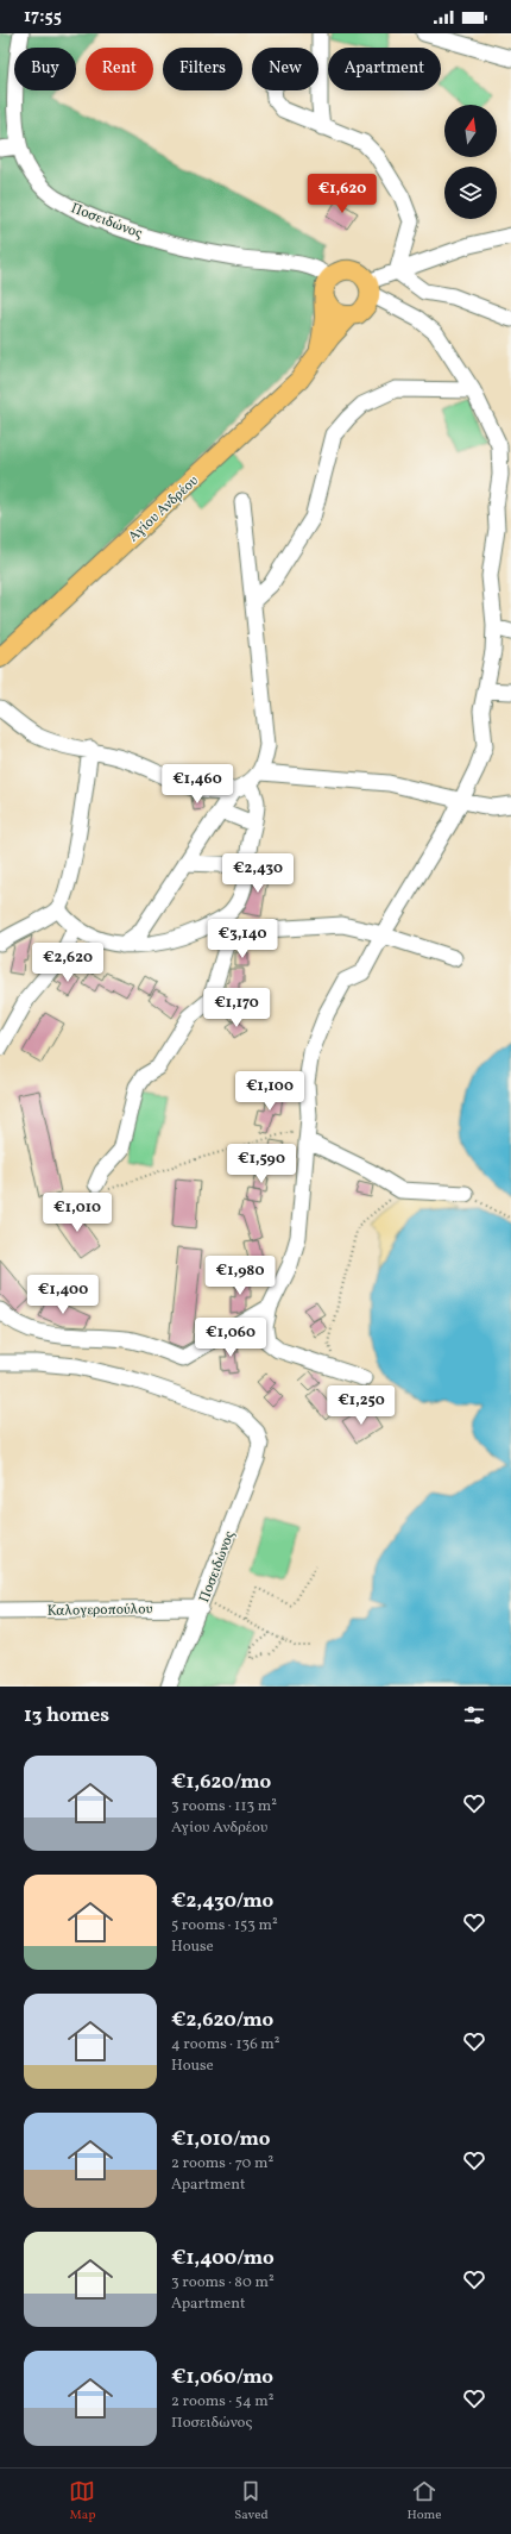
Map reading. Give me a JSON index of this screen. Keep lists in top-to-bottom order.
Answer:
{
  "streets": {
    "main road": ["Αγίου Ανδρέου"],
    "street": ["Ποσειδώνος", "Καλογεροπούλου"]
  },
  "crossings": [
    ["Ποσειδώνος", "Αγίου Ανδρέου"],
    ["Ποσειδώνος", "Καλογεροπούλου"]
  ],
  "north": "top",
  "page": {
    "status": "17:55",
    "chip": [
      "Buy",
      "Rent",
      "Filters",
      "New",
      "Apartment"
    ],
    "price": [
      "€1,620",
      "€1,460",
      "€2,430",
      "€3,140",
      "€2,620",
      "€1,170",
      "€1,100",
      "€1,590",
      "€1,010",
      "€1,980",
      "€1,400",
      "€1,060",
      "€1,250"
    ],
    "heading": "13 homes",
    "list": [
      {
        "name": "€1,620/mo",
        "note": "3 rooms · 113 m² · Αγίου Ανδρέου"
      },
      {
        "name": "€2,430/mo",
        "note": "5 rooms · 153 m² · House"
      },
      {
        "name": "€2,620/mo",
        "note": "4 rooms · 136 m² · House"
      },
      {
        "name": "€1,010/mo",
        "note": "2 rooms · 70 m² · Apartment"
      },
      {
        "name": "€1,400/mo",
        "note": "3 rooms · 80 m² · Apartment"
      },
      {
        "name": "€1,060/mo",
        "note": "2 rooms · 54 m² · Ποσειδώνος"
      }
    ],
    "tabs": ["Map", "Saved", "Home"]
  }
}
